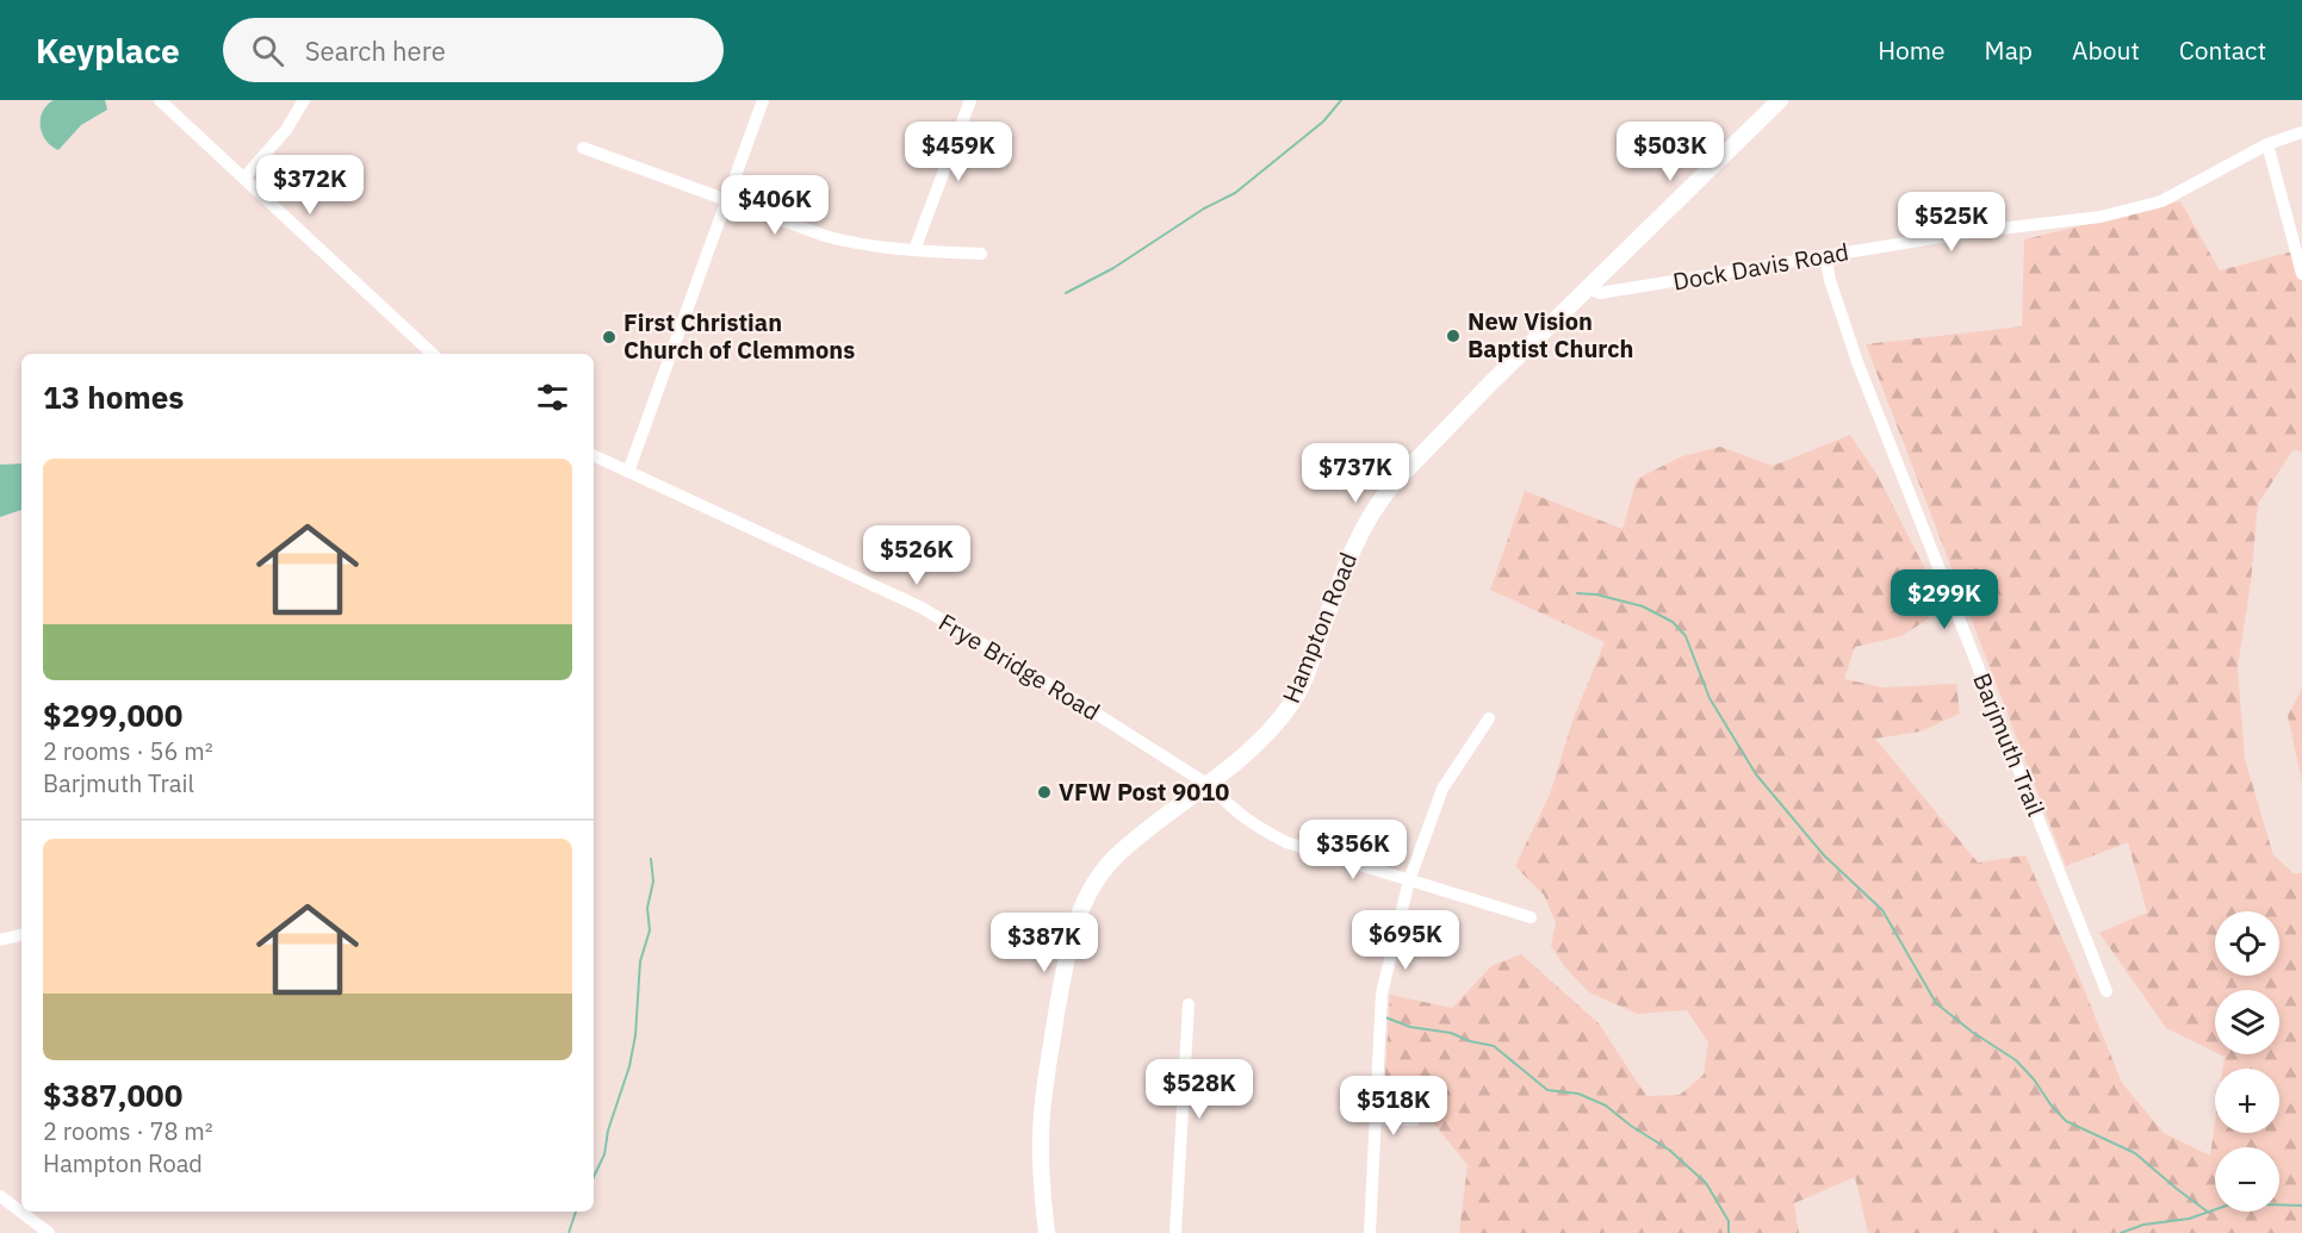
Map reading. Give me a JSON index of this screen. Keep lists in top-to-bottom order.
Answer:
{
  "streets": {
    "main road": ["Hampton Road"],
    "street": ["Dock Davis Road", "Frye Bridge Road", "Barjmuth Trail"]
  },
  "crossings": [
    ["Dock Davis Road", "Hampton Road"],
    ["Dock Davis Road", "Barjmuth Trail"],
    ["Hampton Road", "Frye Bridge Road"]
  ],
  "places": ["New Vision Baptist Church", "First Christian Church of Clemmons", "VFW Post 9010"],
  "page": {
    "header": "Keyplace",
    "search": "Search here",
    "nav": [
      "Home",
      "Map",
      "About",
      "Contact"
    ],
    "price": [
      "$459K",
      "$503K",
      "$372K",
      "$406K",
      "$525K",
      "$737K",
      "$526K",
      "$299K",
      "$356K",
      "$695K",
      "$387K",
      "$528K",
      "$518K"
    ],
    "heading": "13 homes",
    "list": [
      {
        "name": "$299,000",
        "note": "2 rooms · 56 m² · Barjmuth Trail"
      },
      {
        "name": "$387,000",
        "note": "2 rooms · 78 m² · Hampton Road"
      }
    ],
    "map_buttons": ["+", "−"]
  }
}
